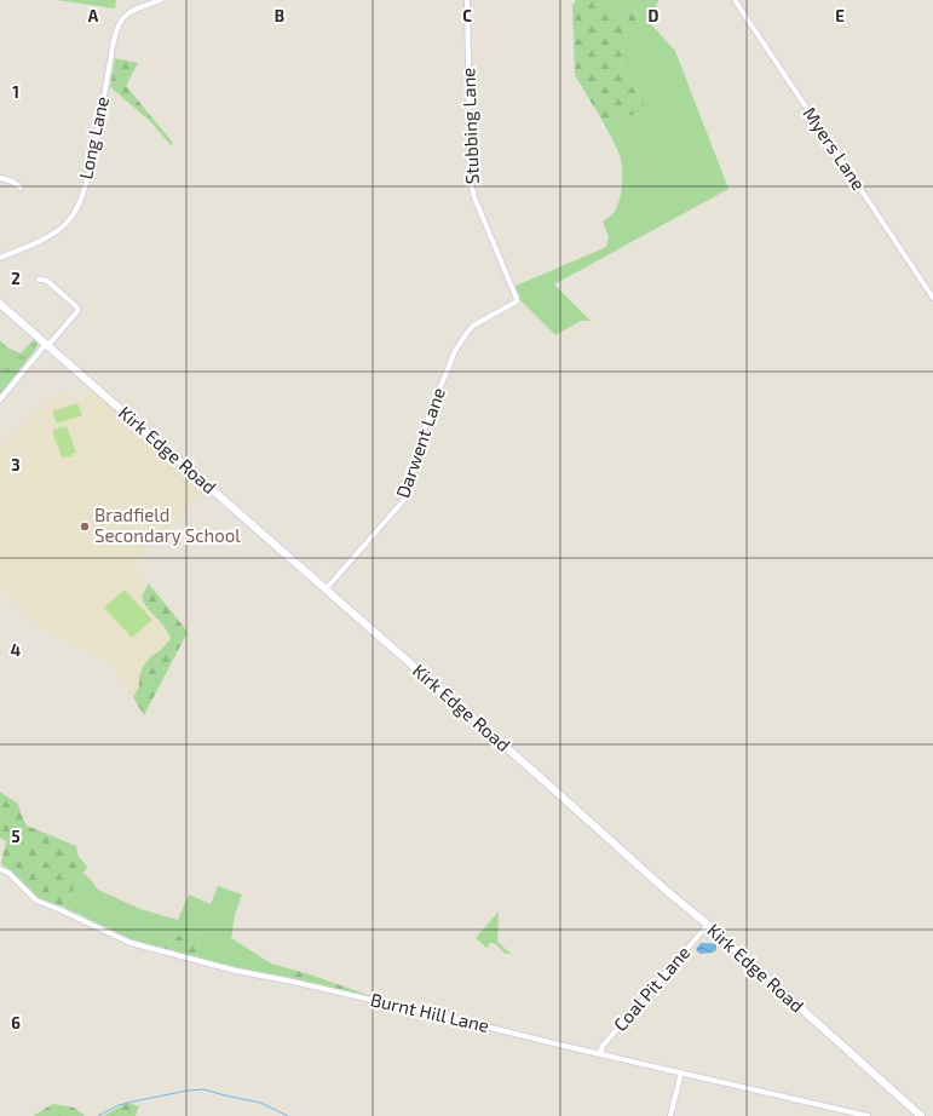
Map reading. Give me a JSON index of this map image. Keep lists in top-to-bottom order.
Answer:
{
  "streets": {
    "street": [
      "Stubbing Lane",
      "Long Lane",
      "Myers Lane",
      "Darwent Lane",
      "Kirk Edge Road",
      "Coal Pit Lane",
      "Burnt Hill Lane"
    ]
  },
  "crossings": [
    ["Stubbing Lane", "Darwent Lane"],
    ["Darwent Lane", "Kirk Edge Road"],
    ["Kirk Edge Road", "Coal Pit Lane"],
    ["Coal Pit Lane", "Burnt Hill Lane"]
  ],
  "places": ["Bradfield Secondary School"],
  "grid": {
    "columns": [
      "A",
      "B",
      "C",
      "D",
      "E"
    ],
    "rows": [
      "1",
      "2",
      "3",
      "4",
      "5",
      "6"
    ]
  }
}
